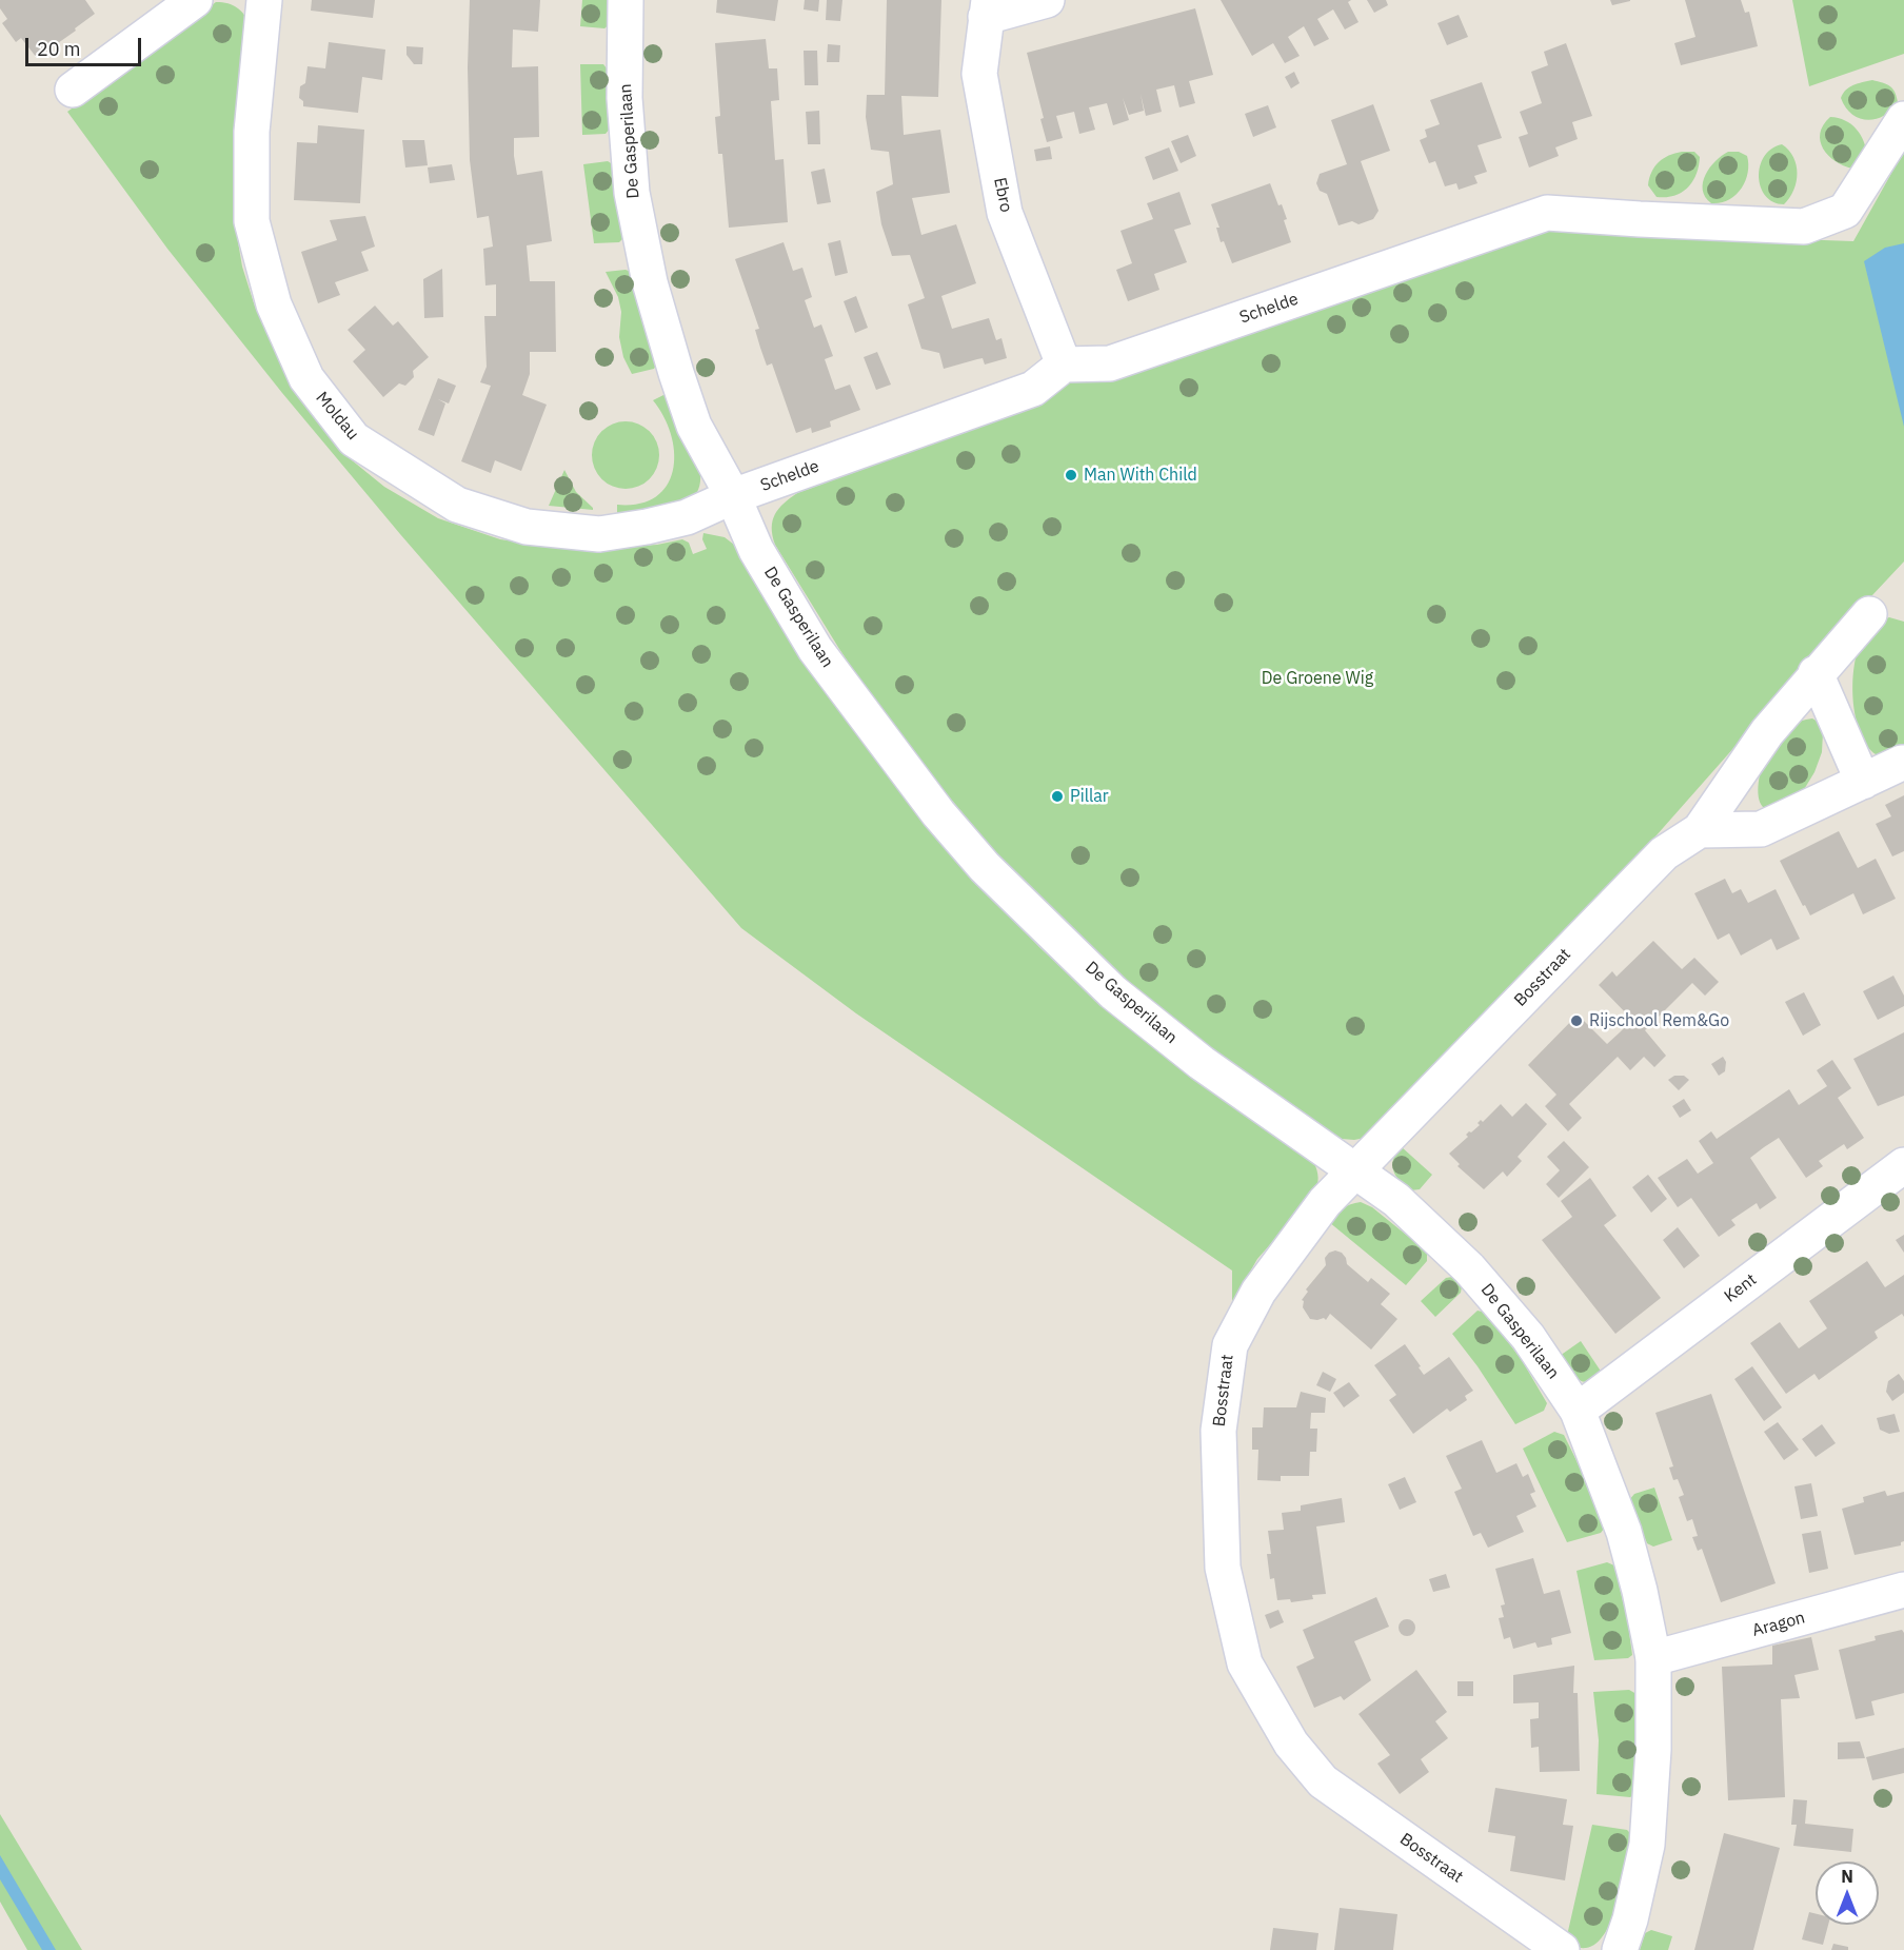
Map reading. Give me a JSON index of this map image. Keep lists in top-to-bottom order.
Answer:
{
  "streets": {
    "street": [
      "De Gasperilaan",
      "Ebro",
      "Schelde",
      "Moldau",
      "Bosstraat",
      "Kent",
      "Aragon"
    ]
  },
  "crossings": [
    ["De Gasperilaan", "Schelde"],
    ["De Gasperilaan", "Moldau"],
    ["De Gasperilaan", "Bosstraat"],
    ["De Gasperilaan", "Kent"],
    ["De Gasperilaan", "Aragon"],
    ["Ebro", "Schelde"],
    ["Schelde", "Moldau"]
  ],
  "parks": ["De Groene Wig"],
  "places": ["Man With Child", "Pillar", "Rijschool Rem&Go"],
  "scale_bar": "20 m",
  "north": "top"
}
